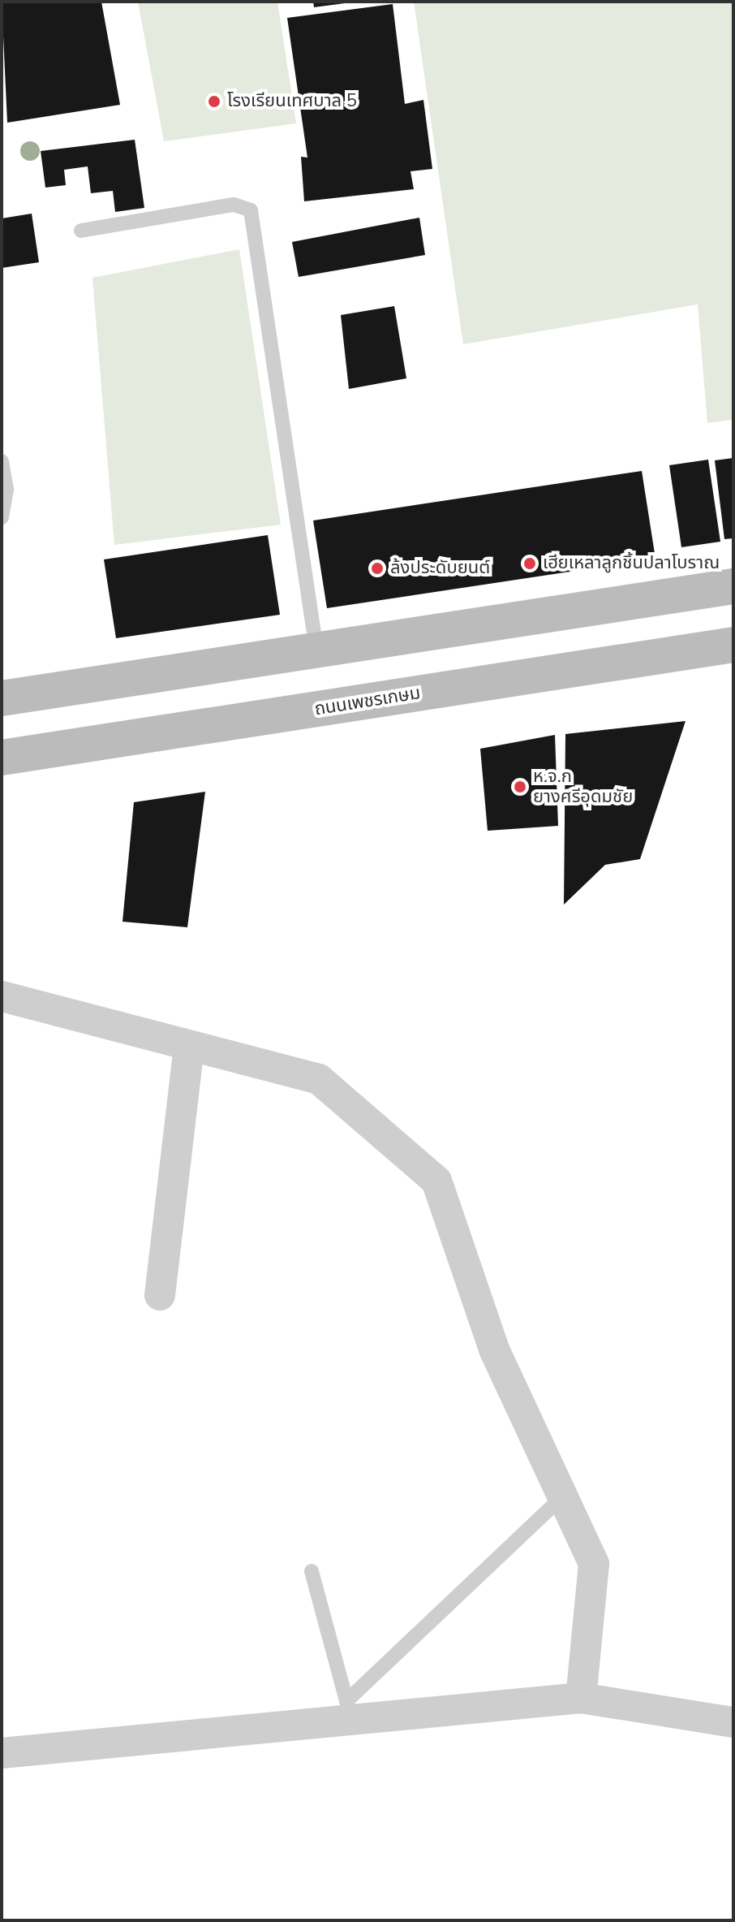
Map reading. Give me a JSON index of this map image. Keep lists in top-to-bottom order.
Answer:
{
  "streets": {
    "main road": ["ถนนเพชรเกษม"]
  },
  "places": [
    "โรงเรียนเทศบาล 5",
    "เฮียเหลาลูกชิ้นปลาโบราณ",
    "ล้งประดับยนต์",
    "ห.จ.ก ยางศรีอุดมชัย"
  ]
}
